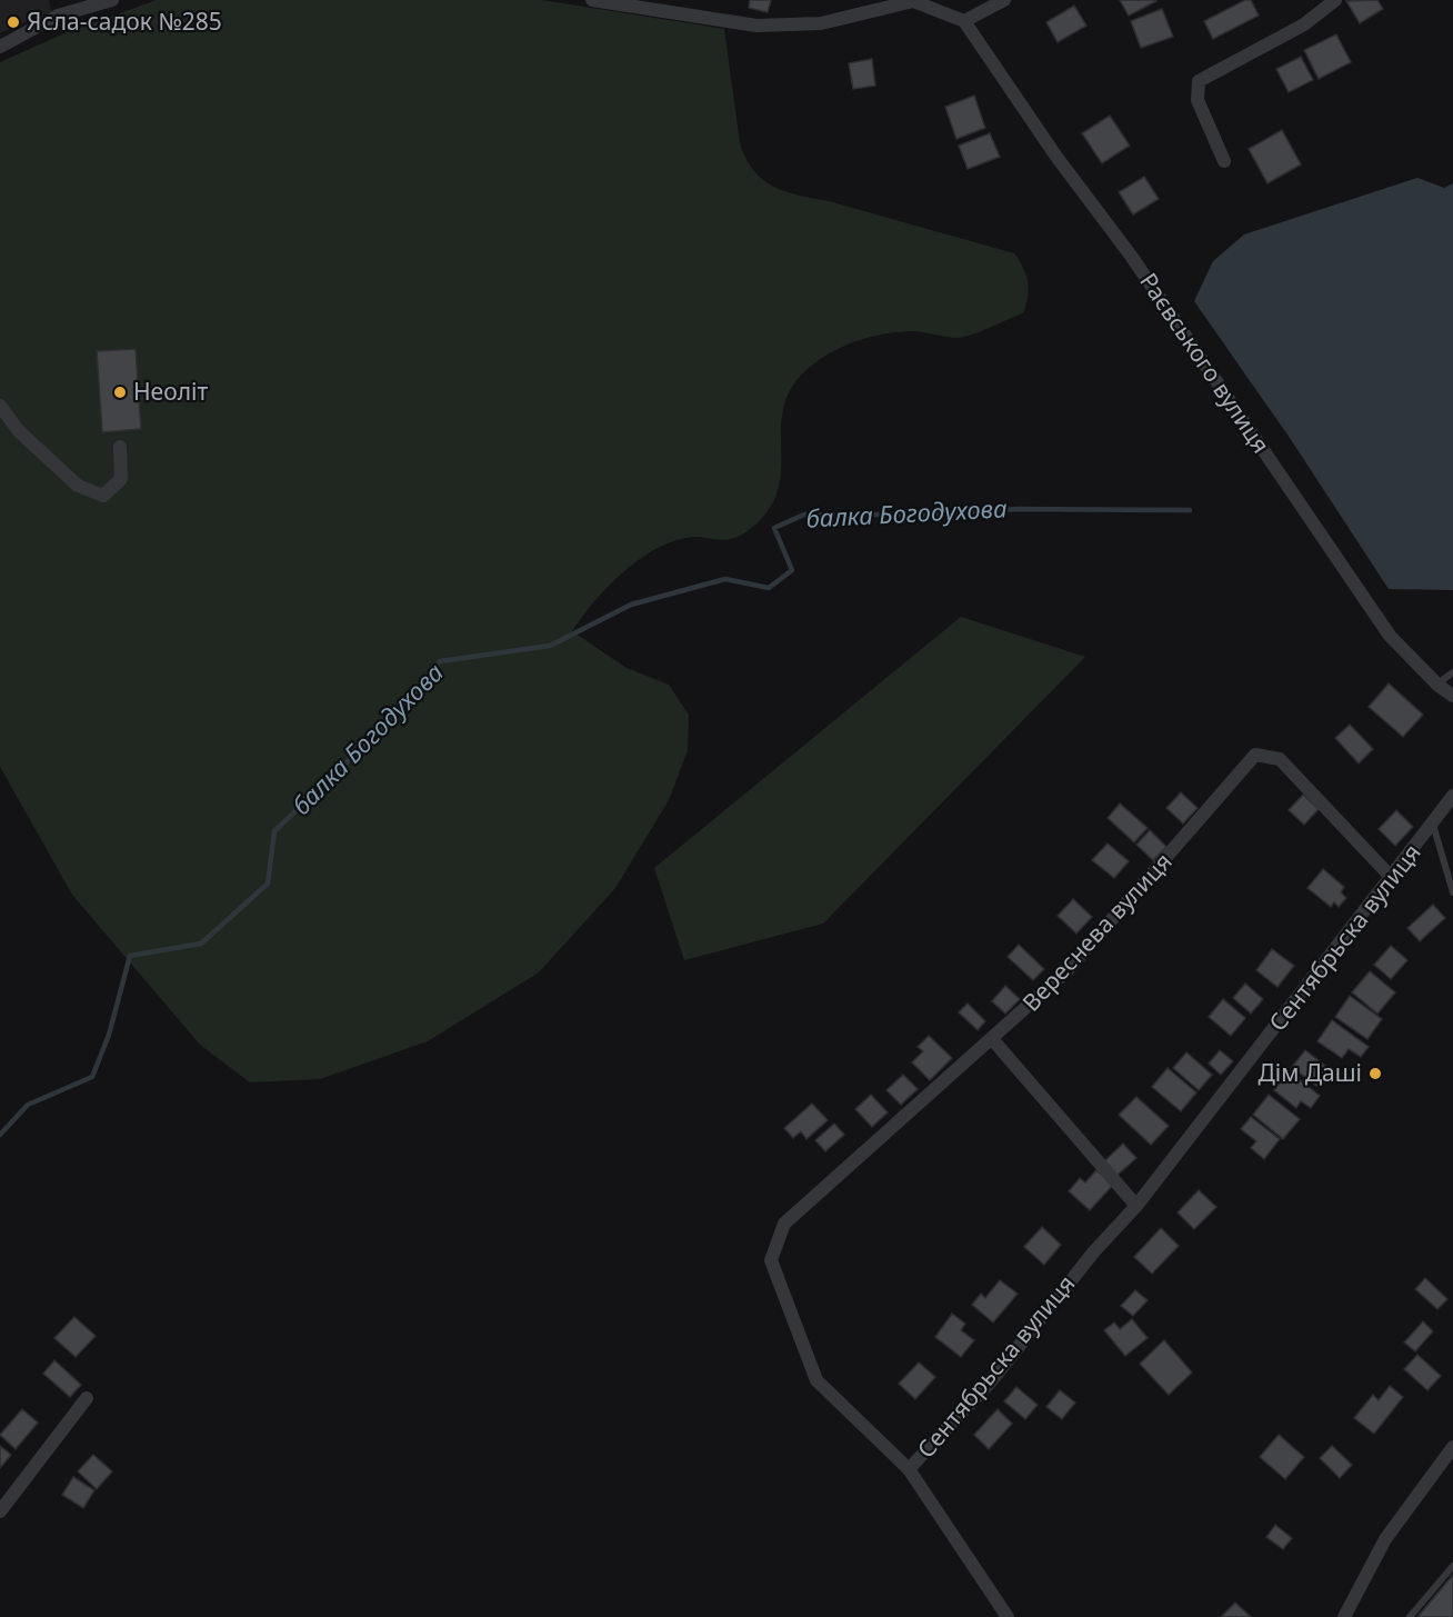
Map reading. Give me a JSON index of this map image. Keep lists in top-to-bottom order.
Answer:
{
  "streets": {
    "street": ["Раєвського вулиця", "Вереснева вулиця", "Сентябрьска вулиця"]
  },
  "crossings": [
    ["Вереснева вулиця", "Сентябрьска вулиця"]
  ],
  "water": ["балка Богодухова"],
  "places": ["Ясла-садок №285", "Неоліт", "Дім Даші"]
}
